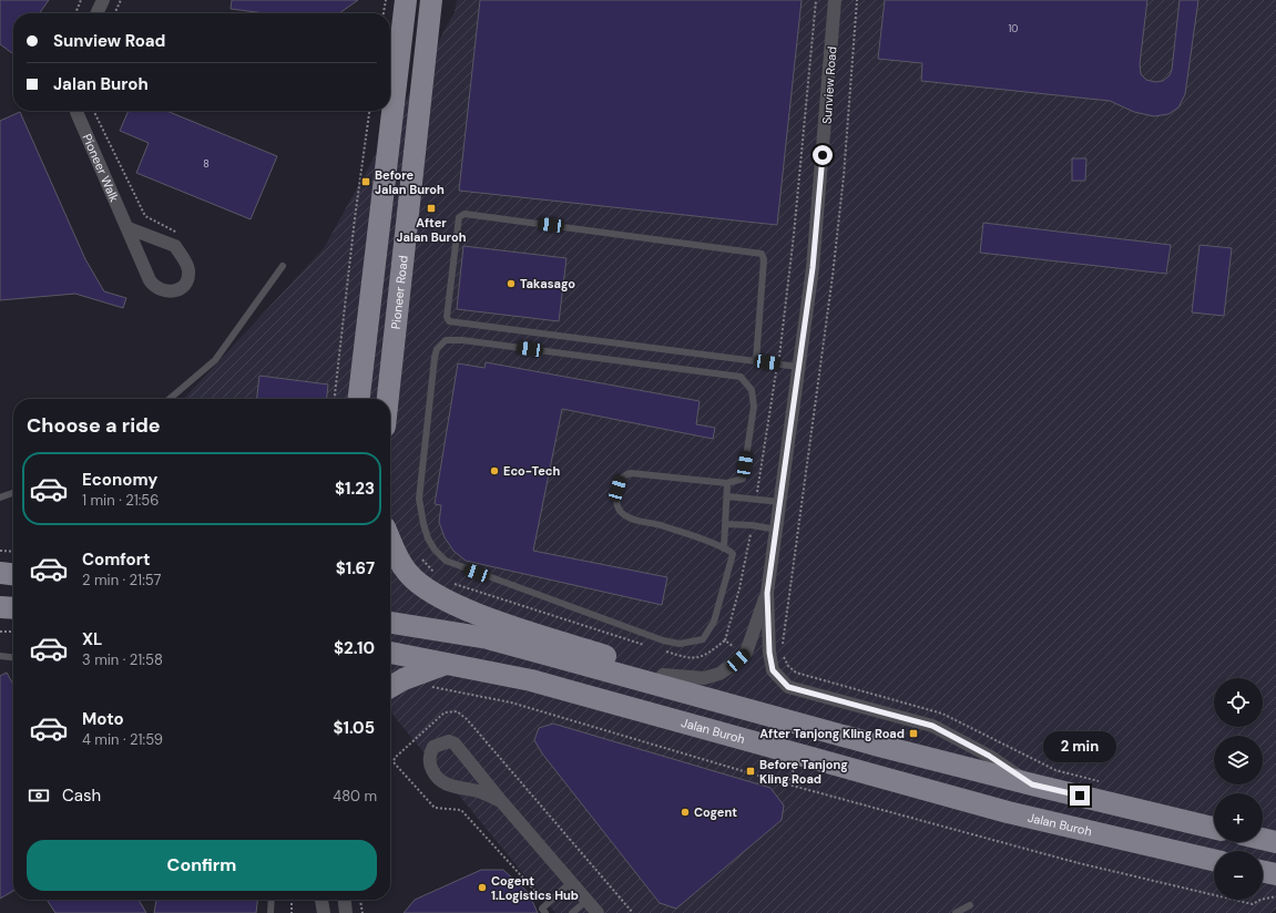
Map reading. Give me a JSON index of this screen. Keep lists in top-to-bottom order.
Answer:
{
  "streets": {
    "main road": ["Pioneer Road", "Jalan Buroh"],
    "street": ["Sunview Road", "Pioneer Walk"]
  },
  "places": {
    "transit": [
      "Before Jalan Buroh",
      "After Jalan Buroh",
      "After Tanjong Kling Road",
      "Before Tanjong Kling Road"
    ],
    "other": [
      "Takasago",
      "Eco-Tech",
      "Cogent",
      "Cogent 1.Logistics Hub"
    ]
  },
  "house_numbers": ["10", "8"],
  "page": {
    "banner": ["Sunview Road", "Jalan Buroh"],
    "heading": "Choose a ride",
    "list": [
      {
        "name": "Economy",
        "note": "1 min · 21:56",
        "value": "$1.23"
      },
      {
        "name": "Comfort",
        "note": "2 min · 21:57",
        "value": "$1.67"
      },
      {
        "name": "XL",
        "note": "3 min · 21:58",
        "value": "$2.10"
      },
      {
        "name": "Moto",
        "note": "4 min · 21:59",
        "value": "$1.05"
      }
    ],
    "map_buttons": ["+", "−"],
    "bubble": "2 min",
    "pay": ["Cash", "480 m"],
    "buttons": "Confirm"
  }
}
